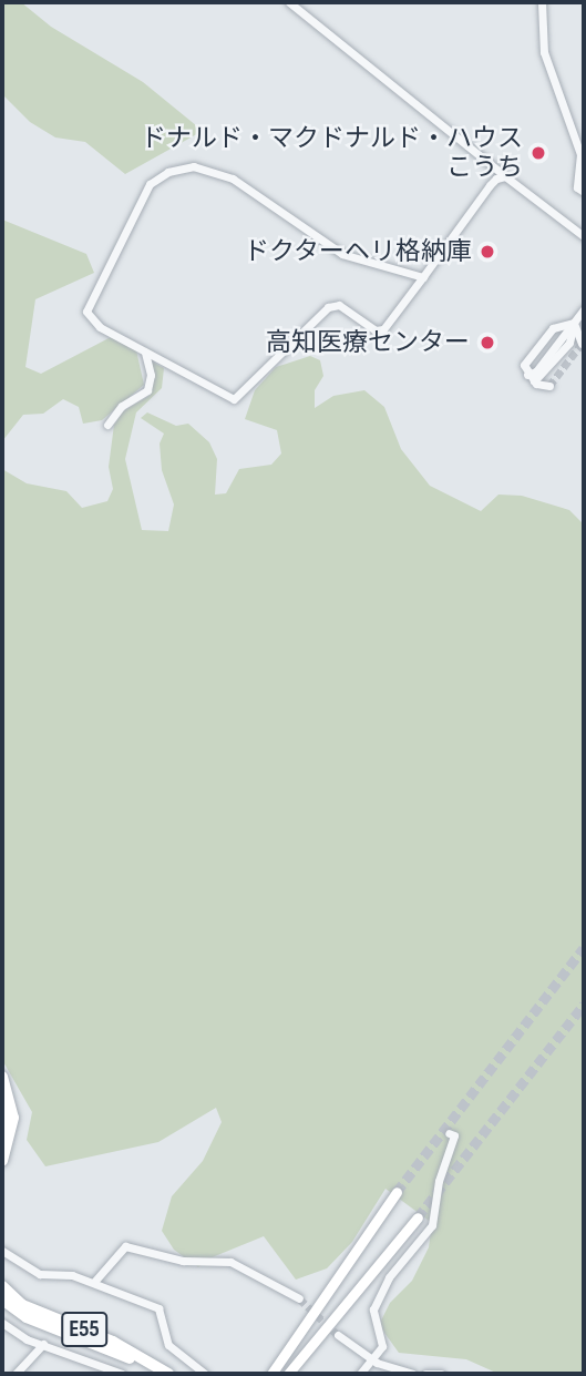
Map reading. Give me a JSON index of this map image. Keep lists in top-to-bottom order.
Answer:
{
  "streets": {
    "highway": ["E55"]
  },
  "places": ["ドナルド・マクドナルド・ハウス こうち", "ドクターヘリ格納庫", "高知医療センター"]
}
